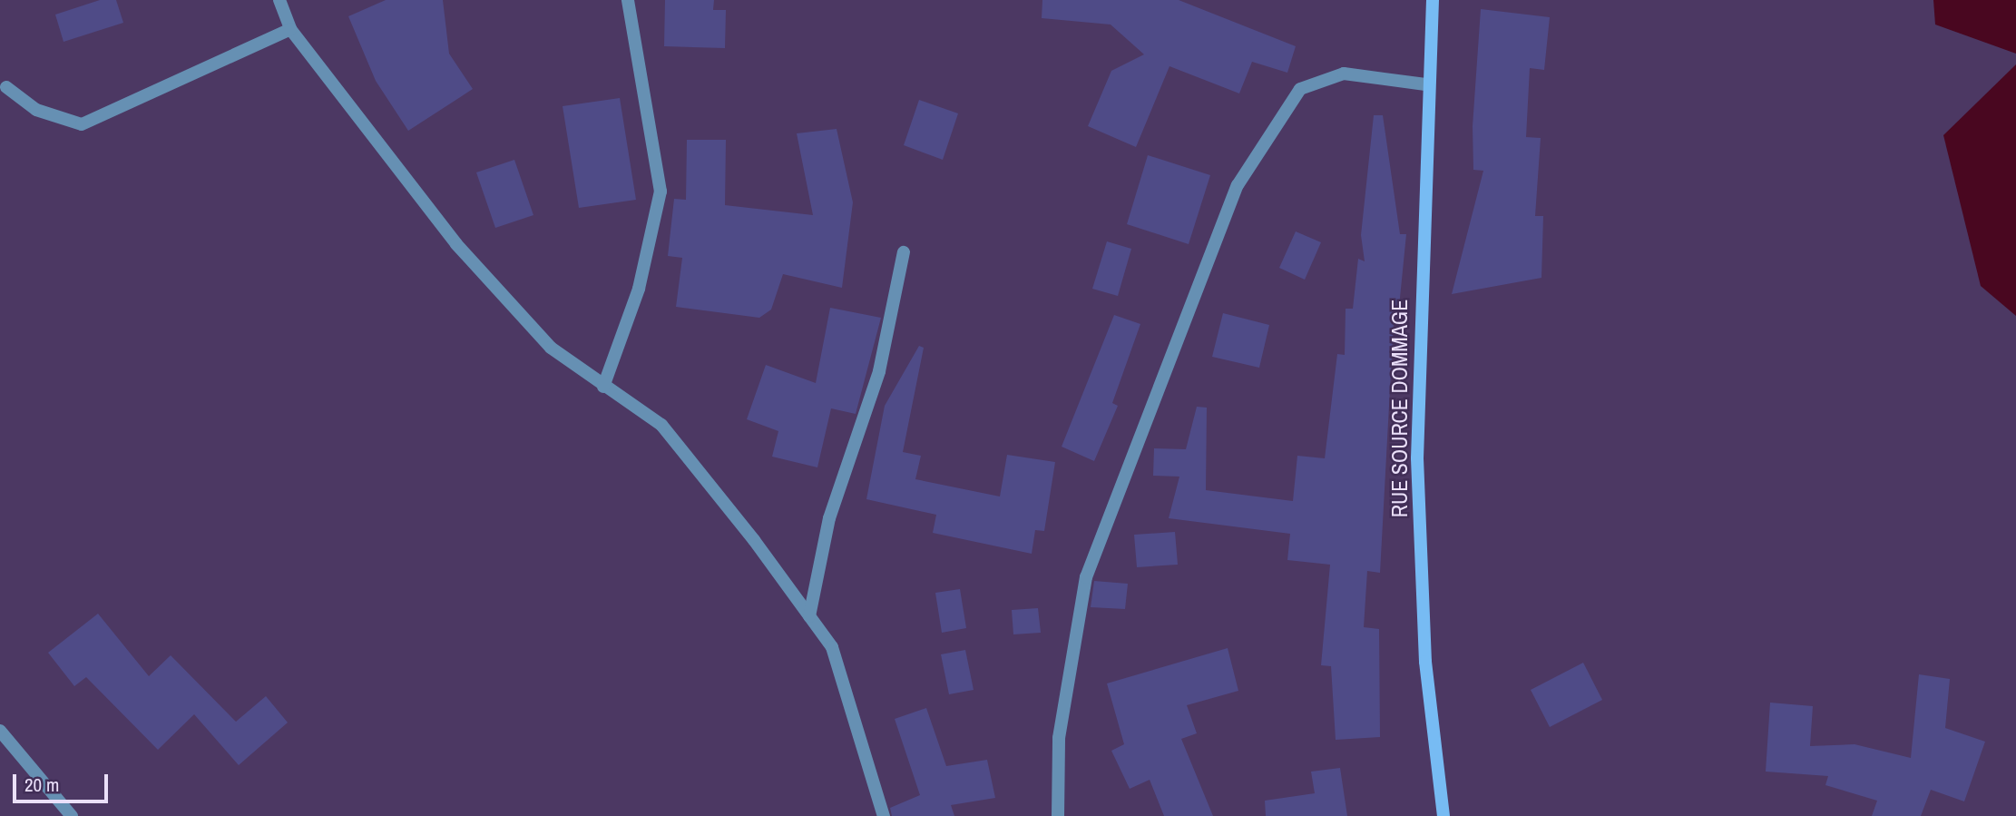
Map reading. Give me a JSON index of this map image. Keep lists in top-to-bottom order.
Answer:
{
  "streets": {
    "main road": ["RUE SOURCE DOMMAGE"]
  },
  "scale_bar": "20 m"
}
